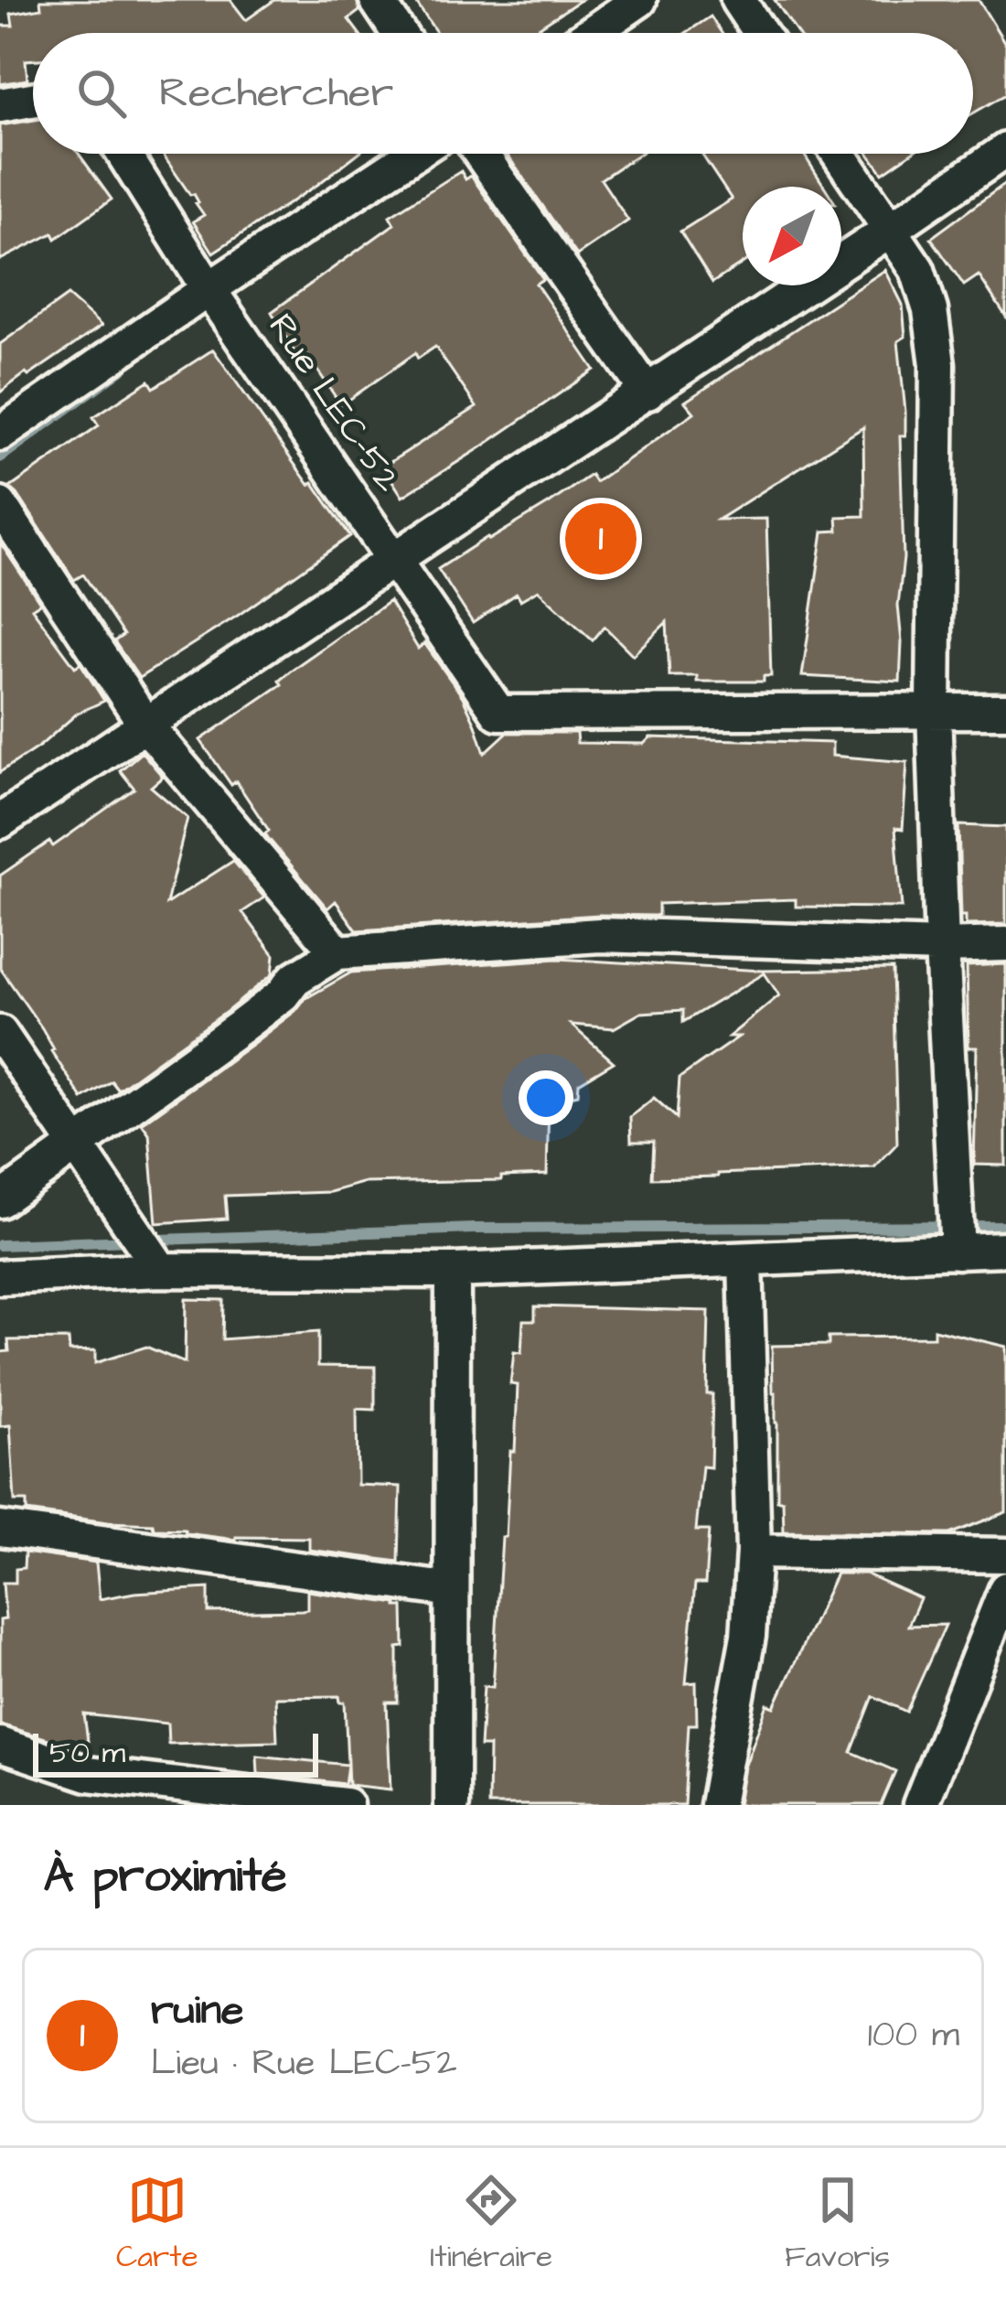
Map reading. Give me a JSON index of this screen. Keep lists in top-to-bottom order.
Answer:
{
  "streets": {
    "street": ["Rue LEC-52"]
  },
  "scale_bar": "50 m",
  "north": "bottom left",
  "page": {
    "search": "Rechercher",
    "pins": "1",
    "scale": "50 m",
    "heading": "À proximité",
    "list": [
      {
        "mark": "1",
        "name": "ruine",
        "note": "Lieu · Rue LEC-52",
        "value": "100 m"
      }
    ],
    "nav": ["Carte", "Itinéraire", "Favoris"]
  }
}
